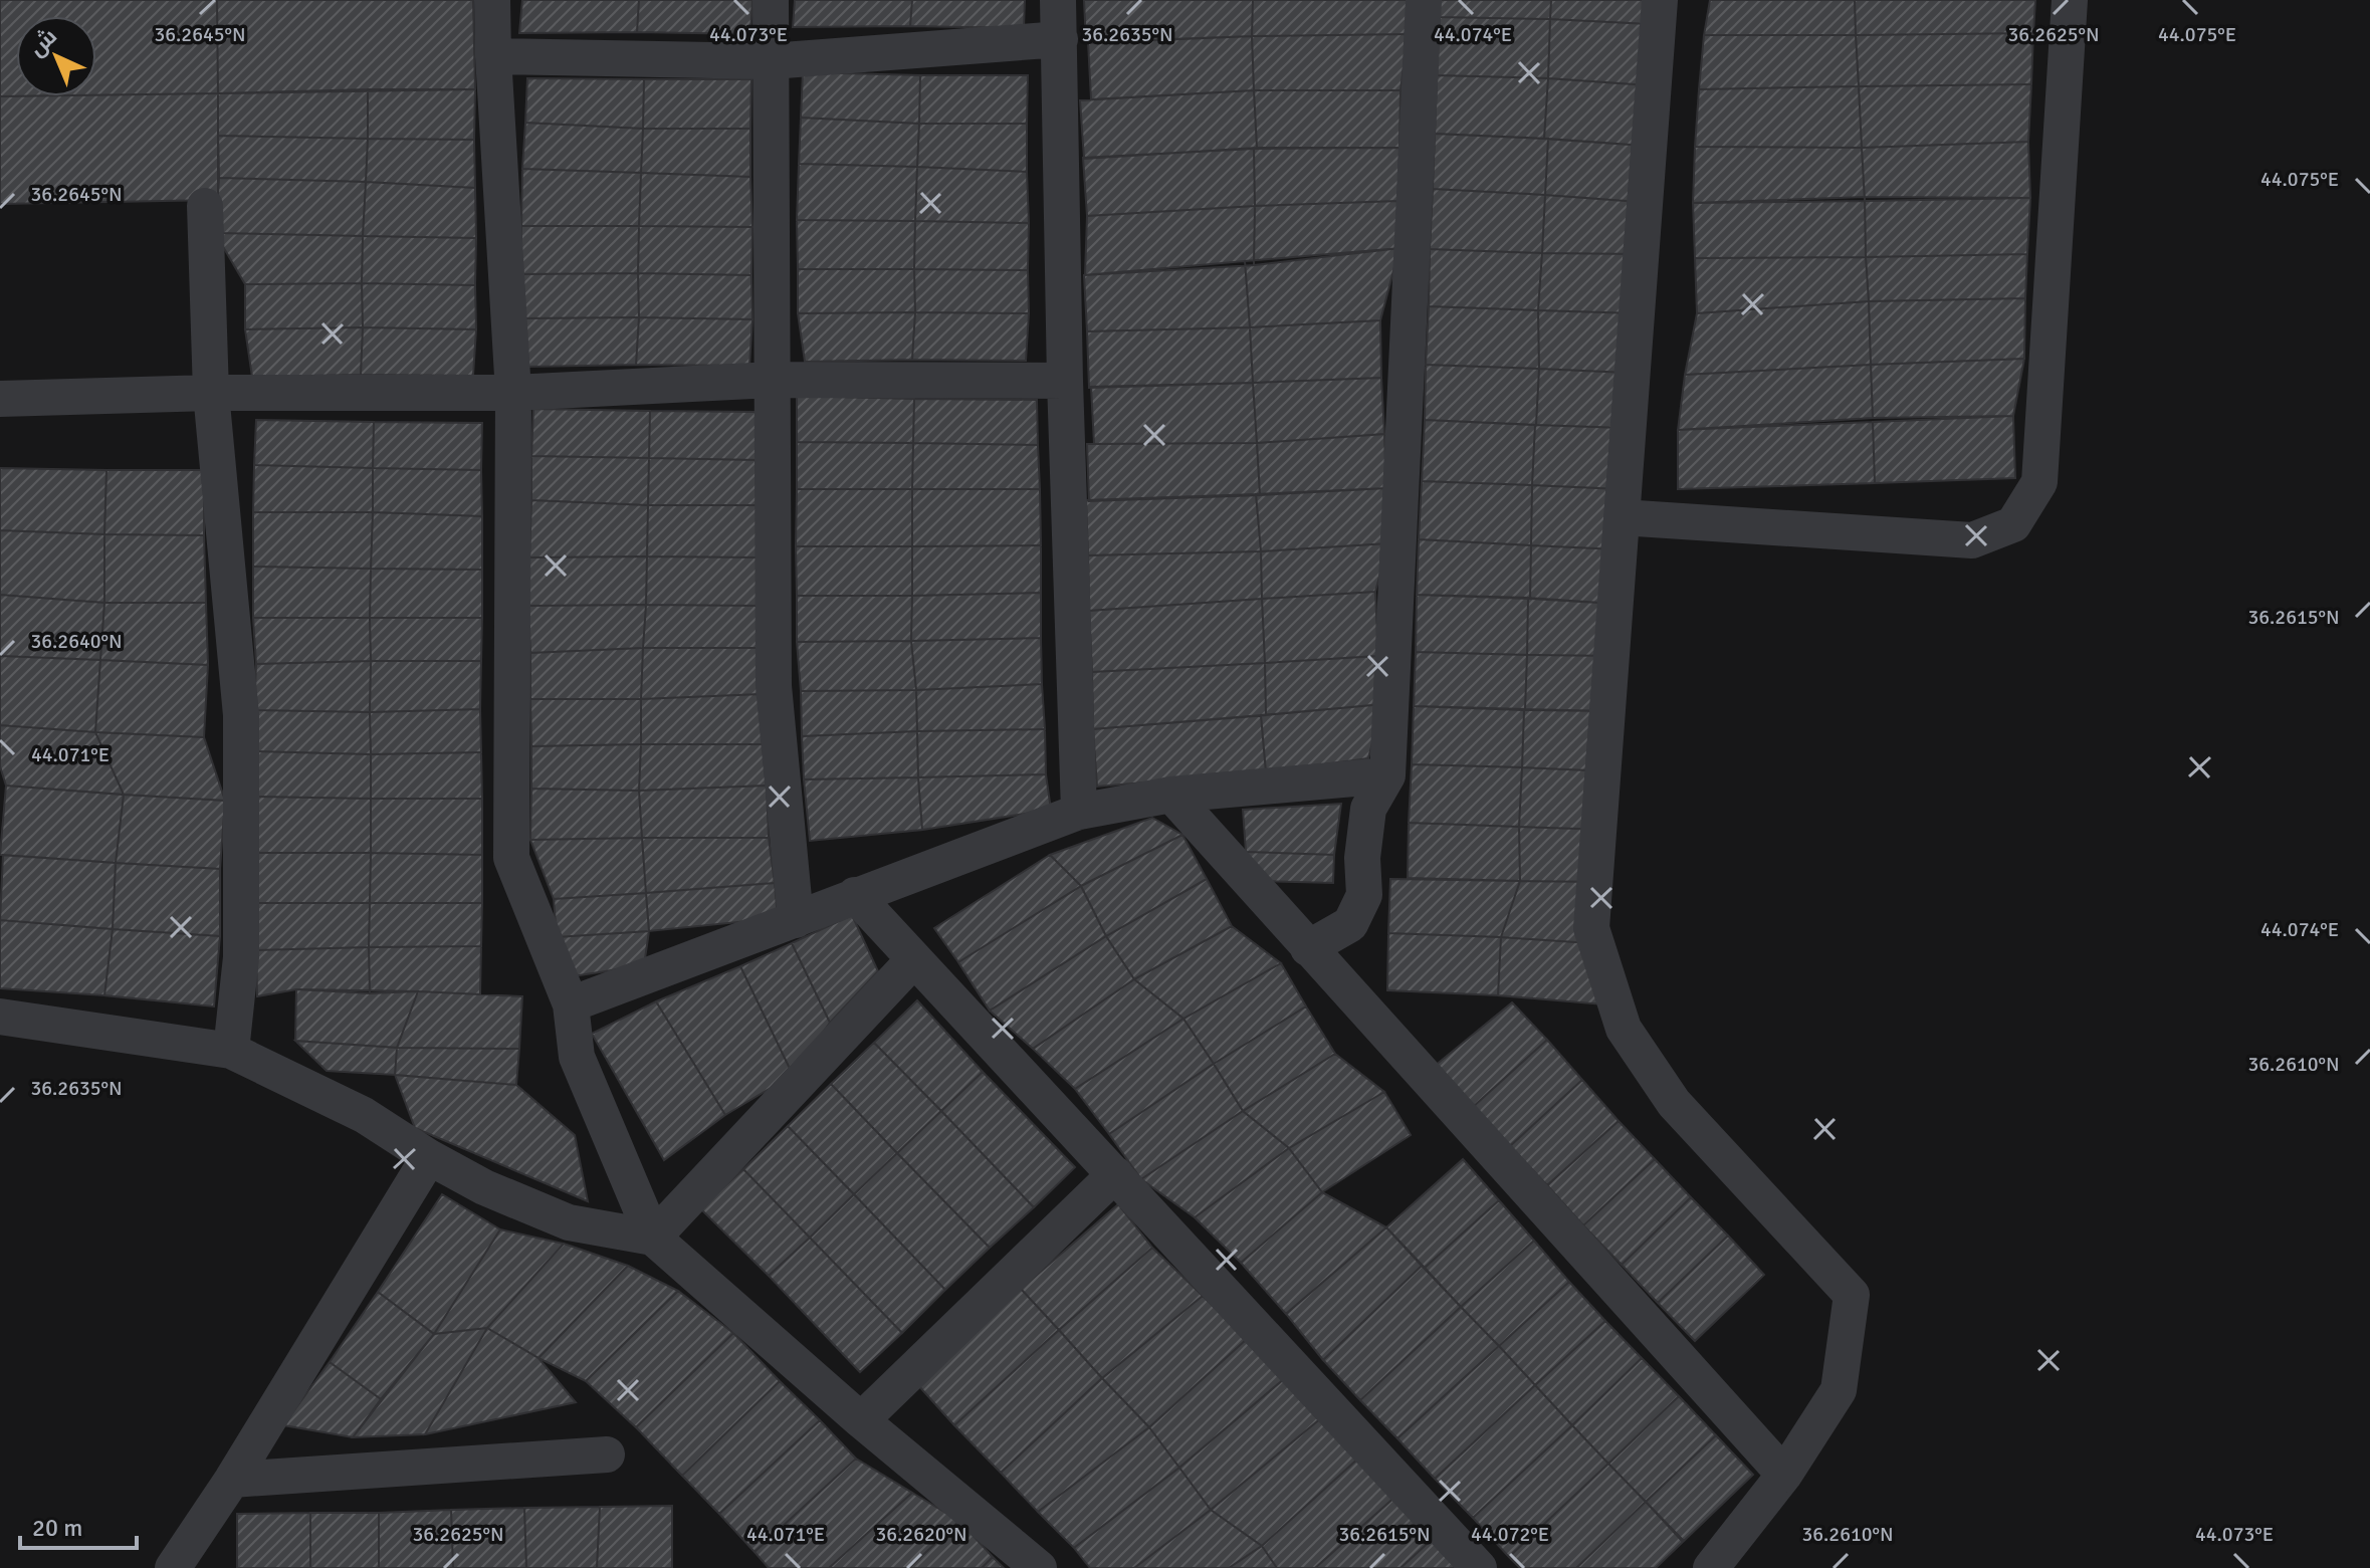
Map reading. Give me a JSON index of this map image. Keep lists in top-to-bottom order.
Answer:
{
  "scale_bar": "20 m",
  "north": "top left",
  "coordinates": [
    "36.2645°N",
    "36.2635°N",
    "36.2625°N",
    "44.075°E",
    "44.073°E",
    "44.074°E",
    "36.2615°N",
    "36.2640°N",
    "44.071°E",
    "36.2610°N",
    "44.072°E",
    "36.2620°N"
  ]
}
